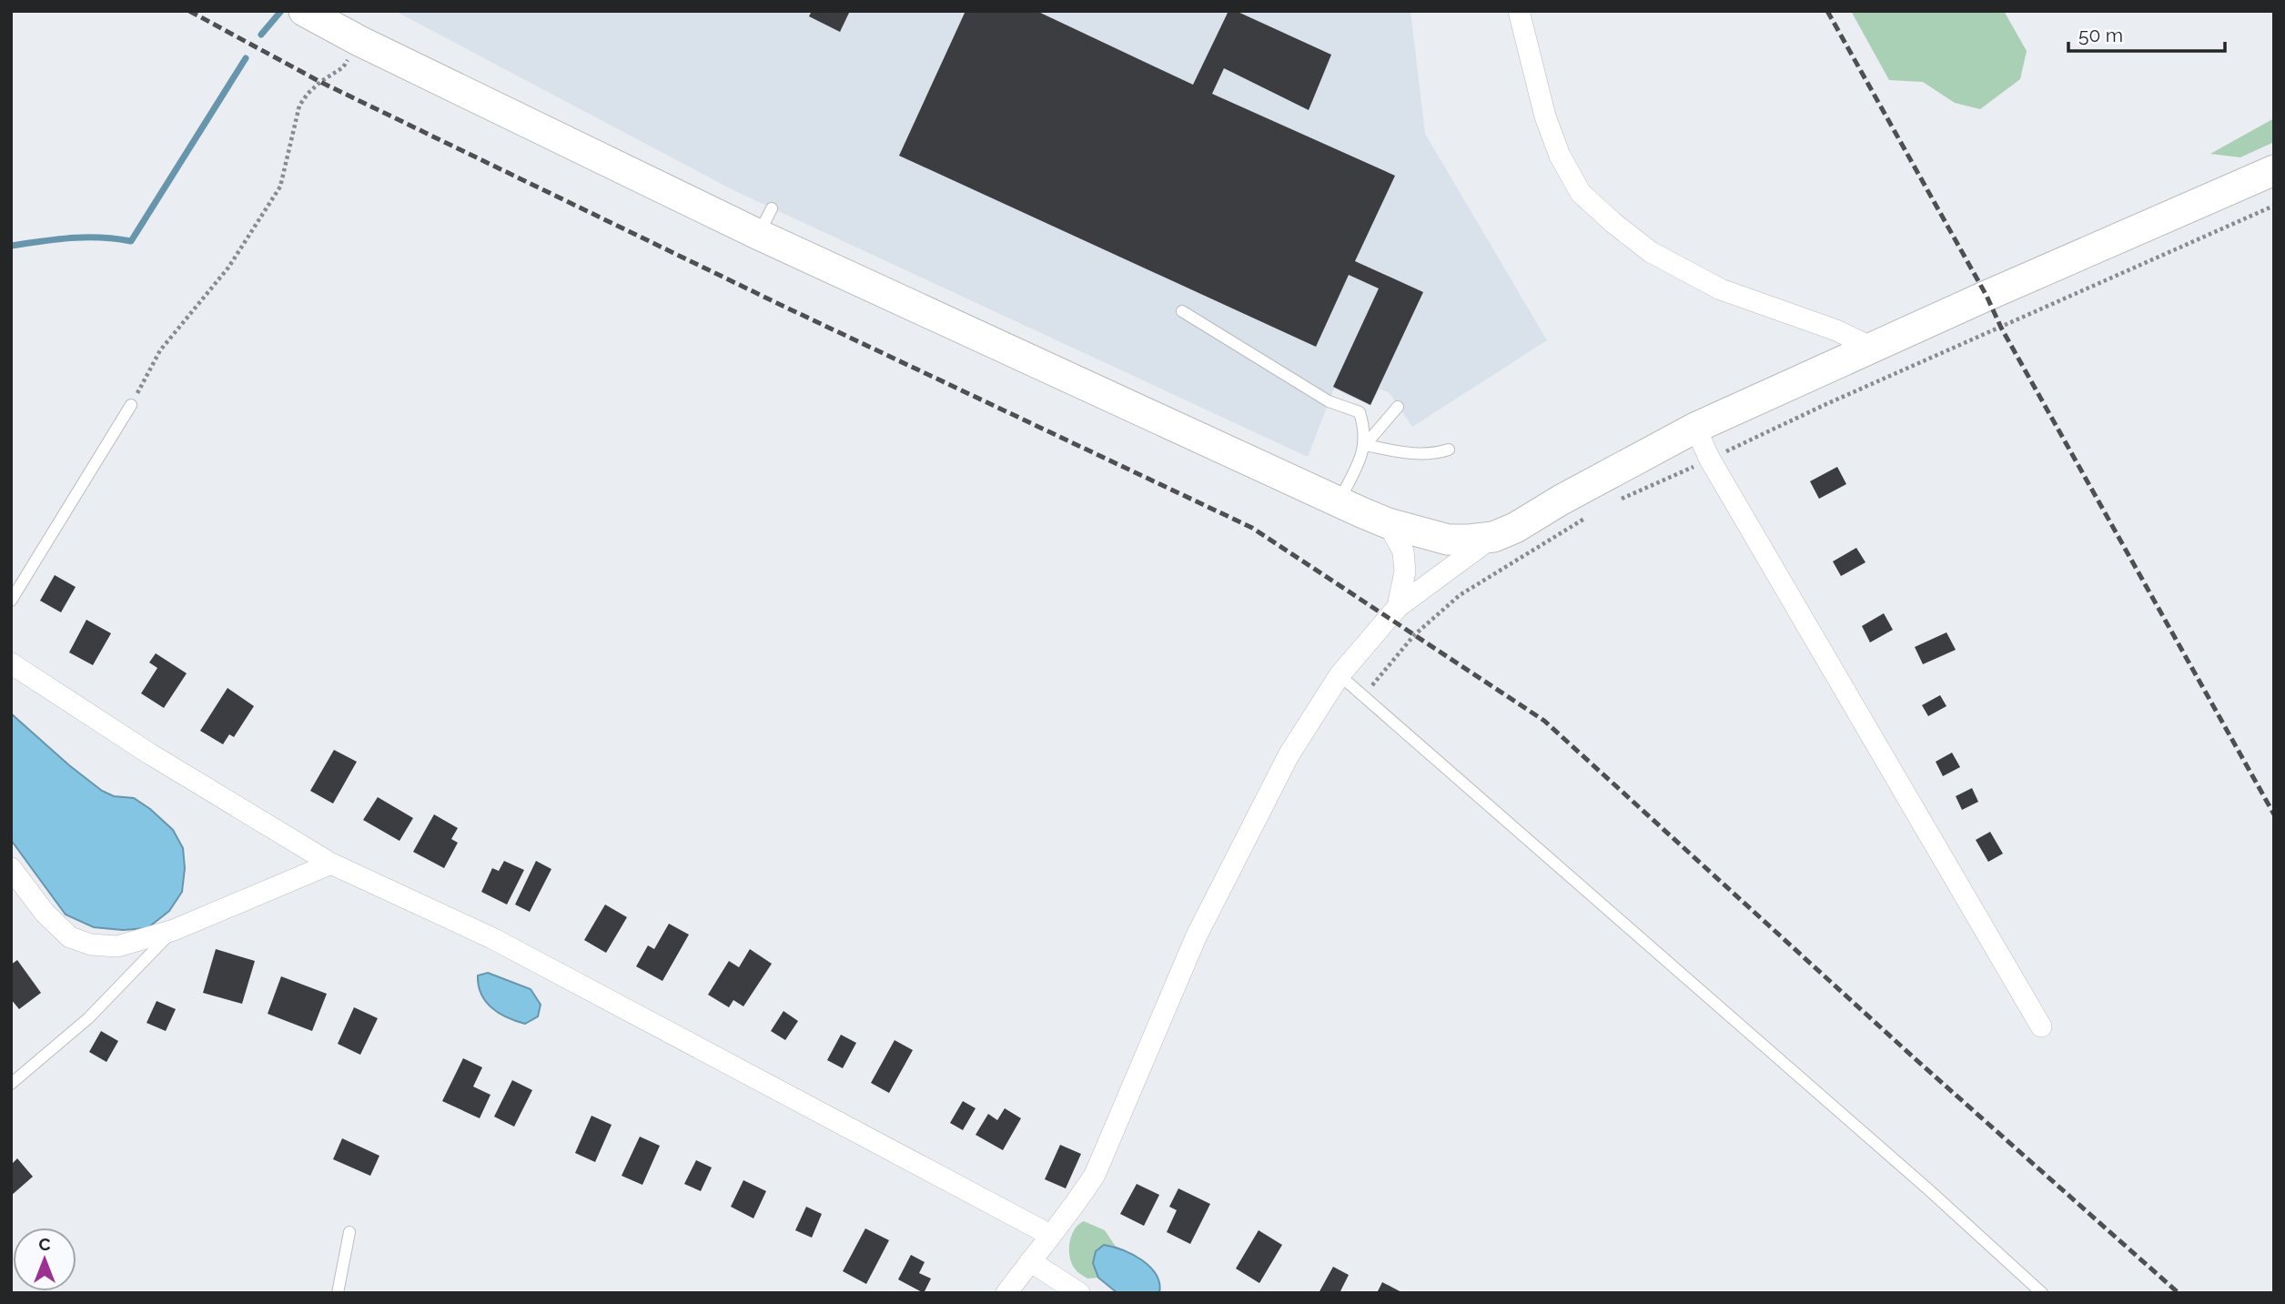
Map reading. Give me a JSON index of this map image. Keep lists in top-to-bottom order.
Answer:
{
  "scale_bar": "50 m",
  "north": "top"
}
